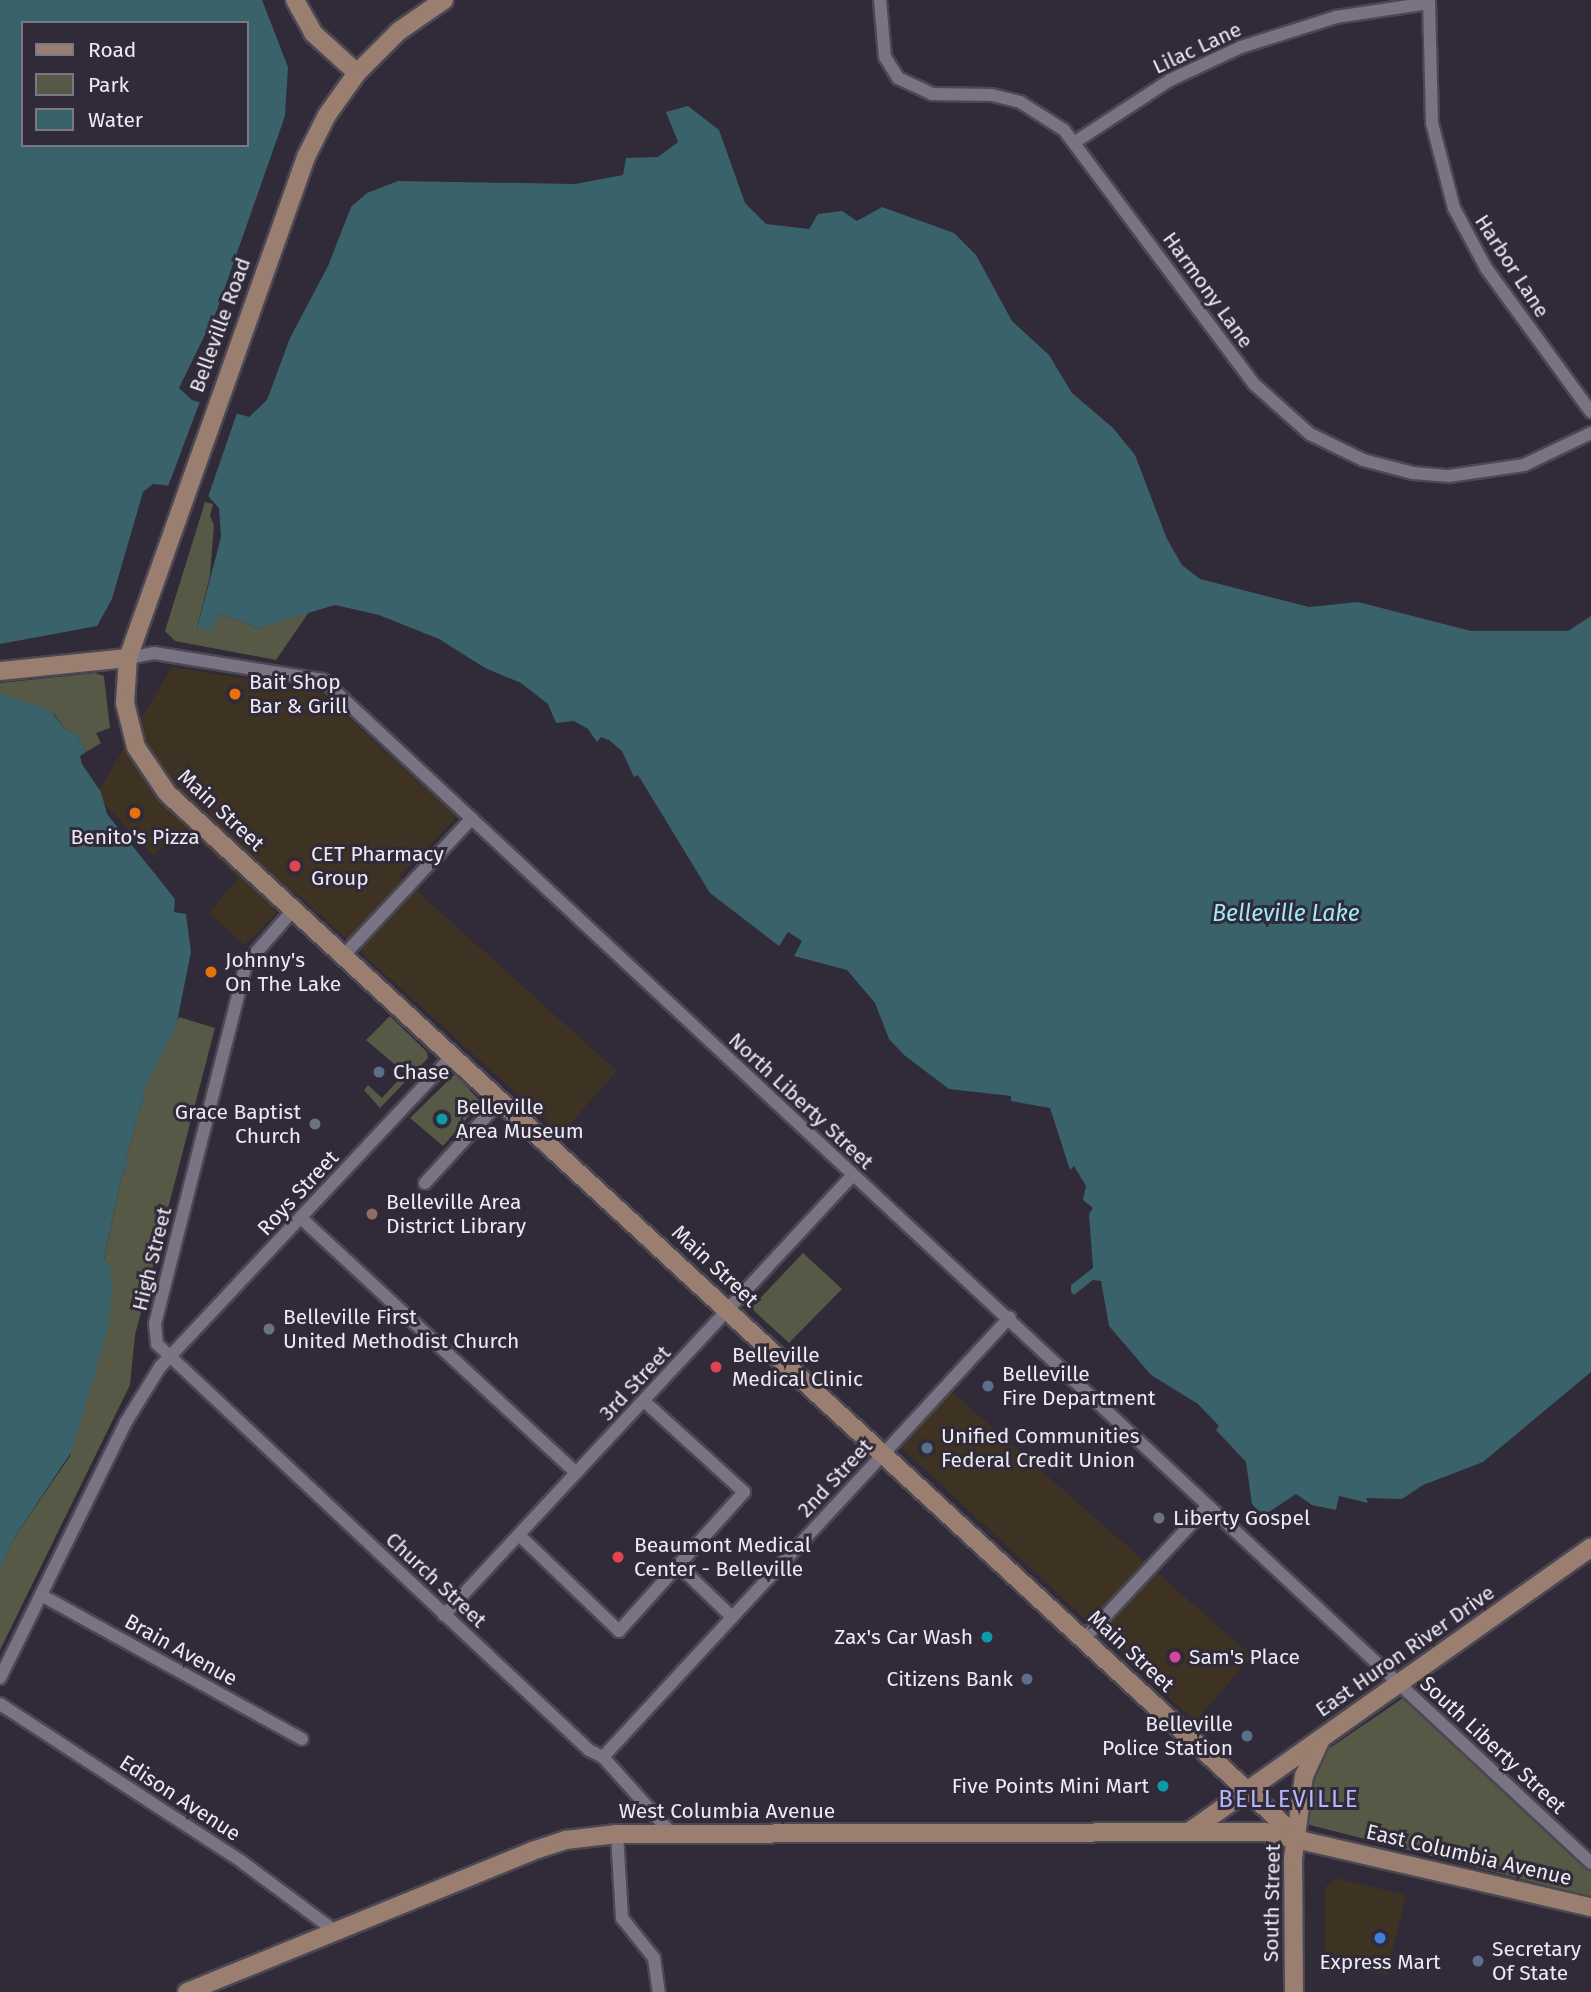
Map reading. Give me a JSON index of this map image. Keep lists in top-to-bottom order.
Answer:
{
  "streets": {
    "main road": [
      "Belleville Road",
      "Main Street",
      "East Huron River Drive",
      "West Columbia Avenue",
      "East Columbia Avenue",
      "South Street"
    ],
    "street": [
      "Lilac Lane",
      "Harbor Lane",
      "Harmony Lane",
      "North Liberty Street",
      "Roys Street",
      "High Street",
      "3rd Street",
      "2nd Street",
      "Church Street",
      "Brain Avenue",
      "South Liberty Street",
      "Edison Avenue"
    ]
  },
  "crossings": [
    ["Lilac Lane", "Harbor Lane"],
    ["Lilac Lane", "Harmony Lane"],
    ["Belleville Road", "Main Street"],
    ["Belleville Road", "North Liberty Street"],
    ["Main Street", "Roys Street"],
    ["Main Street", "High Street"],
    ["Main Street", "3rd Street"],
    ["Main Street", "2nd Street"],
    ["Main Street", "East Huron River Drive"],
    ["Main Street", "West Columbia Avenue"],
    ["Main Street", "East Columbia Avenue"],
    ["Main Street", "South Street"],
    ["North Liberty Street", "3rd Street"],
    ["North Liberty Street", "2nd Street"],
    ["North Liberty Street", "East Huron River Drive"],
    ["North Liberty Street", "South Liberty Street"],
    ["Roys Street", "High Street"],
    ["Roys Street", "Church Street"],
    ["High Street", "Church Street"],
    ["3rd Street", "Church Street"],
    ["2nd Street", "Church Street"],
    ["Church Street", "West Columbia Avenue"],
    ["East Huron River Drive", "South Liberty Street"],
    ["East Huron River Drive", "West Columbia Avenue"],
    ["East Huron River Drive", "South Street"],
    ["Edison Avenue", "West Columbia Avenue"],
    ["West Columbia Avenue", "East Columbia Avenue"],
    ["West Columbia Avenue", "South Street"],
    ["East Columbia Avenue", "South Street"]
  ],
  "districts": ["BELLEVILLE"],
  "water": ["Belleville Lake"],
  "places": [
    "Bait Shop Bar & Grill",
    "Benito's Pizza",
    "CET Pharmacy Group",
    "Johnny's On The Lake",
    "Chase",
    "Belleville Area Museum",
    "Grace Baptist Church",
    "Belleville Area District Library",
    "Belleville First United Methodist Church",
    "Belleville Medical Clinic",
    "Belleville Fire Department",
    "Unified Communities Federal Credit Union",
    "Liberty Gospel",
    "Beaumont Medical Center - Belleville",
    "Zax's Car Wash",
    "Sam's Place",
    "Citizens Bank",
    "Belleville Police Station",
    "Five Points Mini Mart",
    "Express Mart",
    "Secretary Of State"
  ],
  "legend": ["Road", "Park", "Water"]
}
